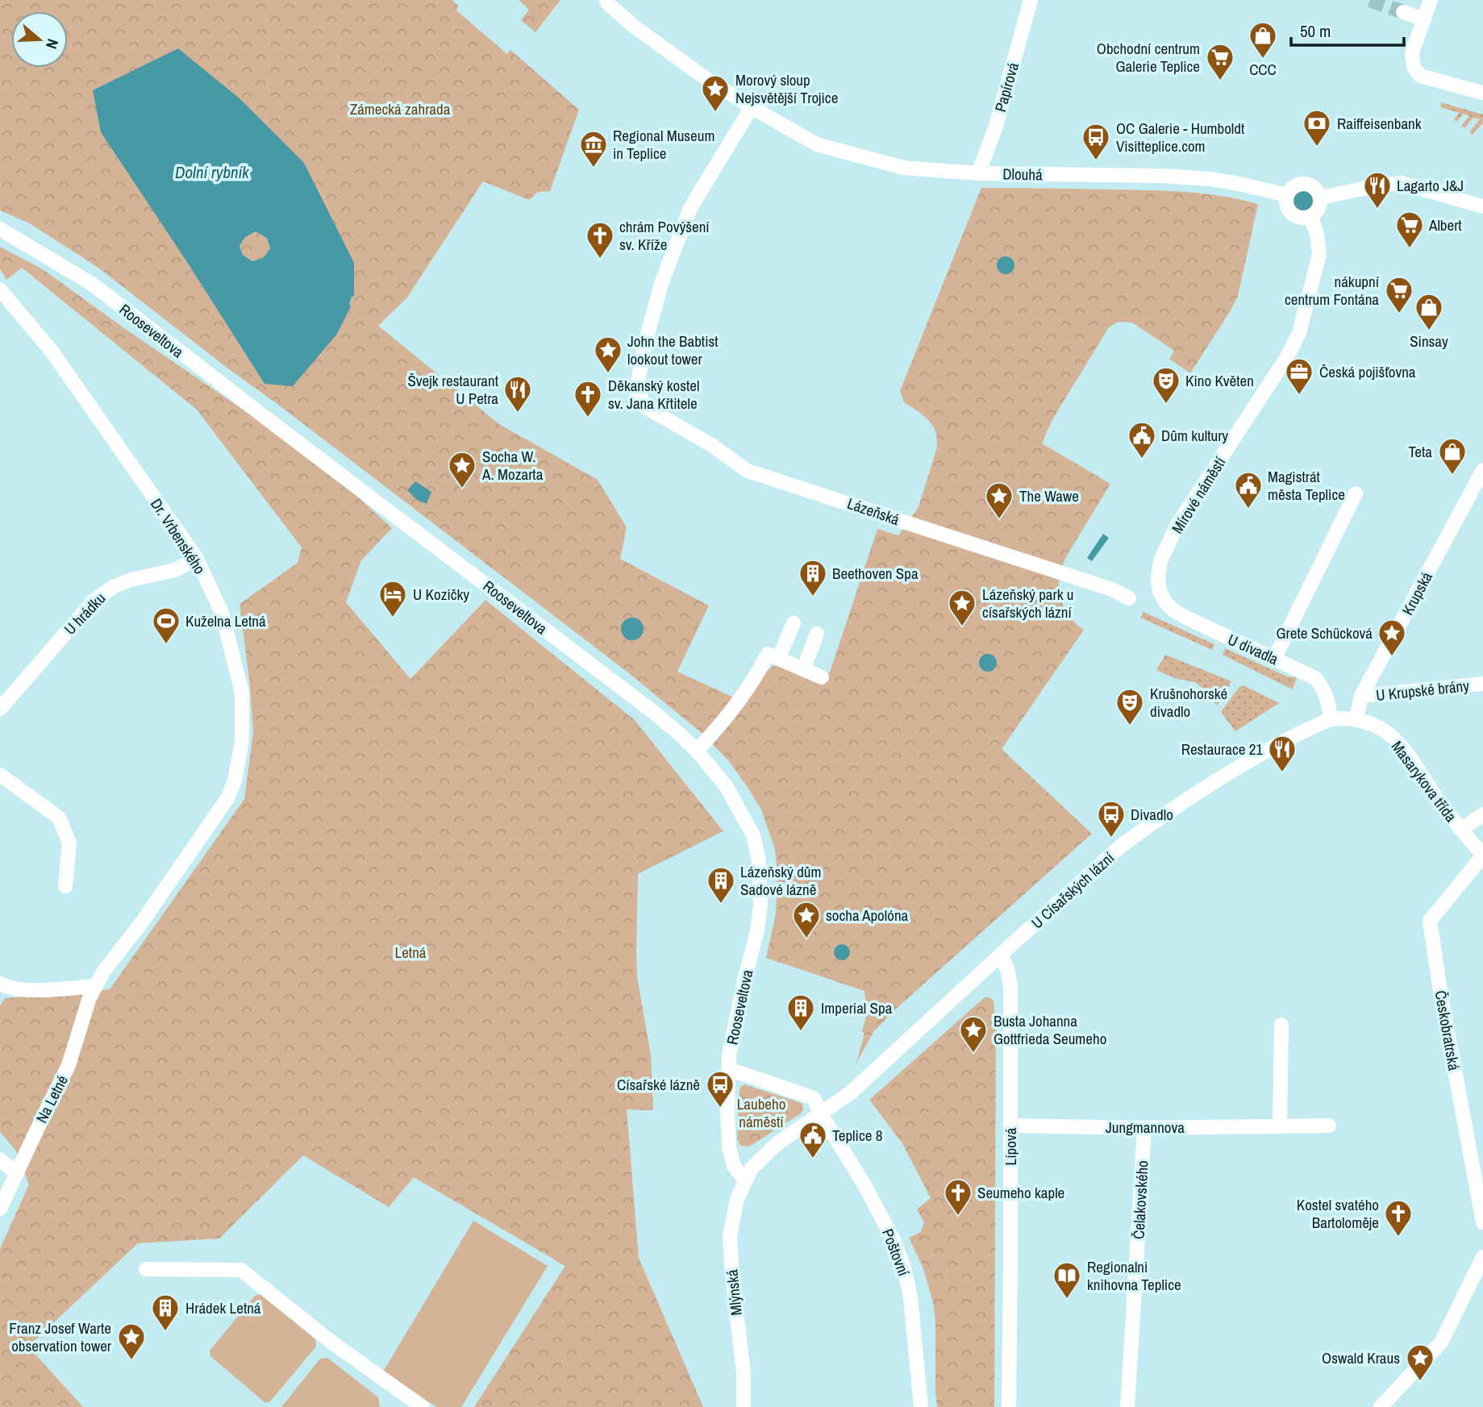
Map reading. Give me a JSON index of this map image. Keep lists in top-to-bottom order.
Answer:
{
  "streets": {
    "street": [
      "Papírová",
      "Dlouhá",
      "Rooseveltova",
      "Mírové náměstí",
      "Lázeňská",
      "Dr. Vrbenského",
      "Krupská",
      "U hrádku",
      "U divadla",
      "U Krupské brány",
      "Masarykova třída",
      "U Císařských lázní",
      "Českobratrská",
      "Na Letné",
      "Jungmannova",
      "Lípová",
      "Čelakovského",
      "Poštovní",
      "Mlýnská"
    ]
  },
  "crossings": [
    ["Papírová", "Dlouhá"],
    ["Dlouhá", "Mírové náměstí"],
    ["Dlouhá", "Lázeňská"],
    ["Mírové náměstí", "U divadla"],
    ["Dr. Vrbenského", "U hrádku"],
    ["Dr. Vrbenského", "Na Letné"],
    ["Krupská", "U Krupské brány"],
    ["Krupská", "Masarykova třída"],
    ["Krupská", "U Císařských lázní"],
    ["U divadla", "U Císařských lázní"],
    ["Masarykova třída", "U Císařských lázní"],
    ["Masarykova třída", "Českobratrská"],
    ["U Císařských lázní", "Lípová"],
    ["U Císařských lázní", "Poštovní"],
    ["Jungmannova", "Lípová"],
    ["Jungmannova", "Čelakovského"]
  ],
  "water": ["Dolní rybník"],
  "parks": ["Zámecká zahrada", "Letná", "Laubeho náměstí"],
  "places": {
    "shop": ["CCC", "Sinsay", "Teta"],
    "supermarket": ["Obchodní centrum Galerie Teplice", "Albert", "nákupní centrum Fontána"],
    "place": [
      "Morový sloup Nejsvětější Trojice",
      "John the Babtist lookout tower",
      "Socha W. A. Mozarta",
      "The Wawe",
      "Lázeňský park u císařských lázní",
      "Grete Schücková",
      "socha Apolóna",
      "Busta Johanna Gottfrieda Seumeho",
      "Franz Josef Warte observation tower",
      "Oswald Kraus"
    ],
    "bank": ["Raiffeisenbank"],
    "bus stop": ["OC Galerie - Humboldt Visitteplice.com", "Divadlo", "Císařské lázně"],
    "museum": ["Regional Museum in Teplice"],
    "restaurant": ["Lagarto J&J", "Švejk restaurant U Petra", "Restaurace 21"],
    "church": [
      "chrám Povýšení sv. Kříže",
      "Děkanský kostel sv. Jana Křtitele",
      "Seumeho kaple",
      "Kostel svatého Bartoloměje"
    ],
    "office": ["Česká pojišťovna"],
    "theatre": ["Kino Květen", "Krušnohorské divadlo"],
    "public building": ["Dům kultury", "Magistrát města Teplice", "Teplice 8"],
    "building": [
      "Beethoven Spa",
      "Lázeňský dům Sadové lázně",
      "Imperial Spa",
      "Hrádek Letná"
    ],
    "hotel": ["U Kozičky"],
    "sports": ["Kuželna Letná"],
    "library": ["Regionalni knihovna Teplice"]
  },
  "scale_bar": "50 m",
  "north": "right"
}
